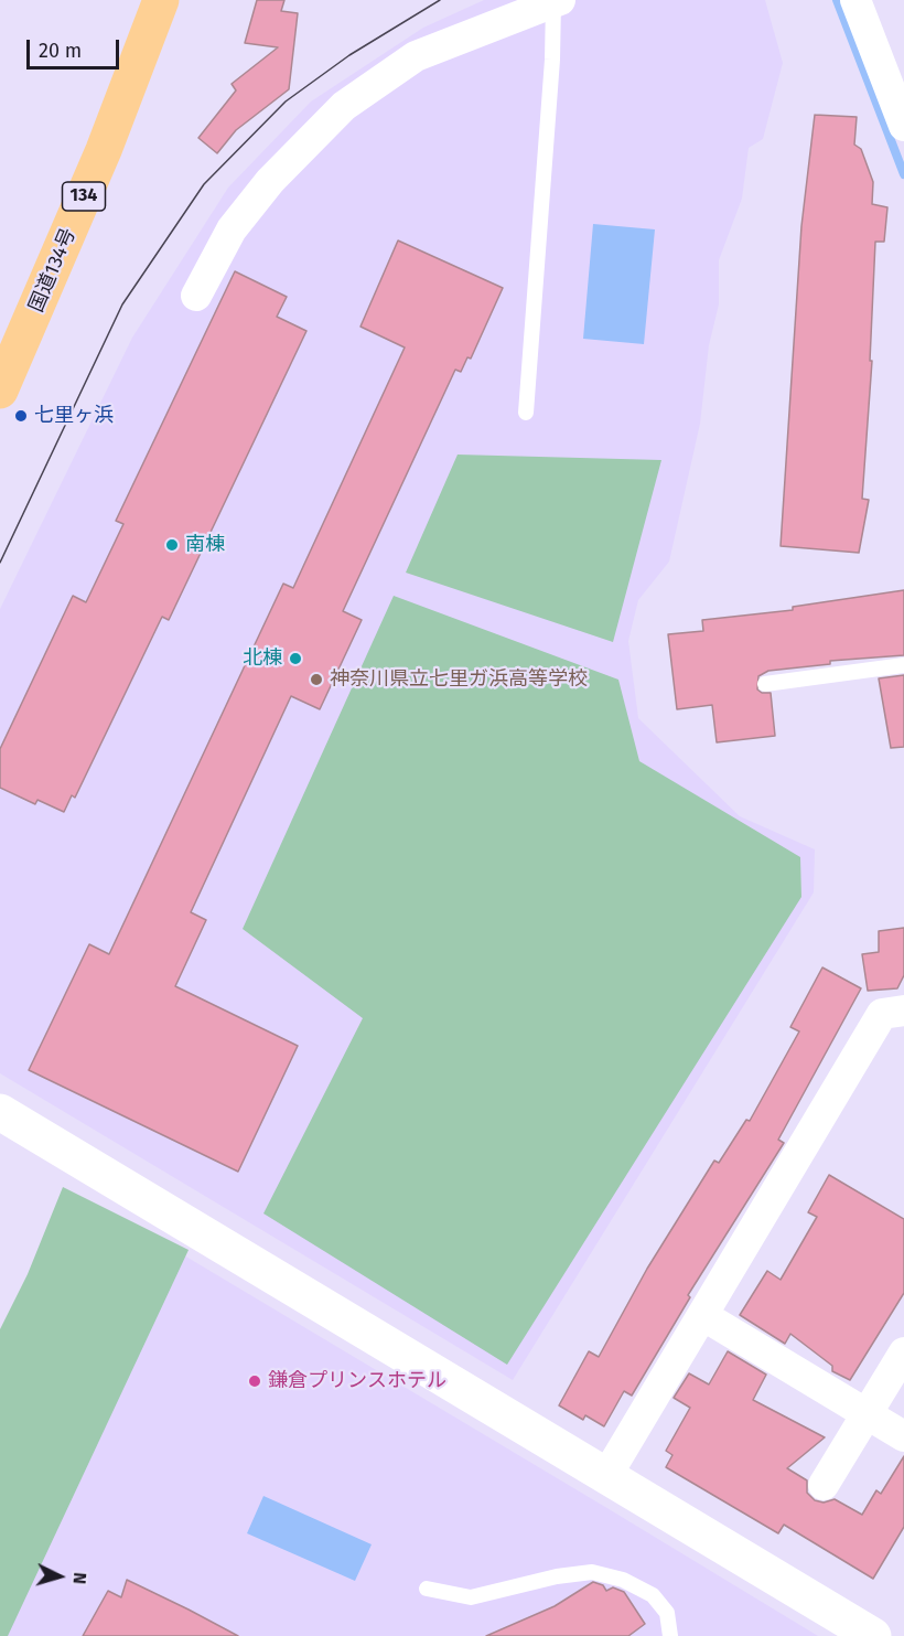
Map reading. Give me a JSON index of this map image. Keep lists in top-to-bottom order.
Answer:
{
  "streets": {
    "highway": ["134", "国道134号"]
  },
  "places": [
    "七里ヶ浜",
    "南棟",
    "北棟",
    "神奈川県立七里ガ浜高等学校",
    "鎌倉プリンスホテル"
  ],
  "scale_bar": "20 m",
  "north": "right"
}
